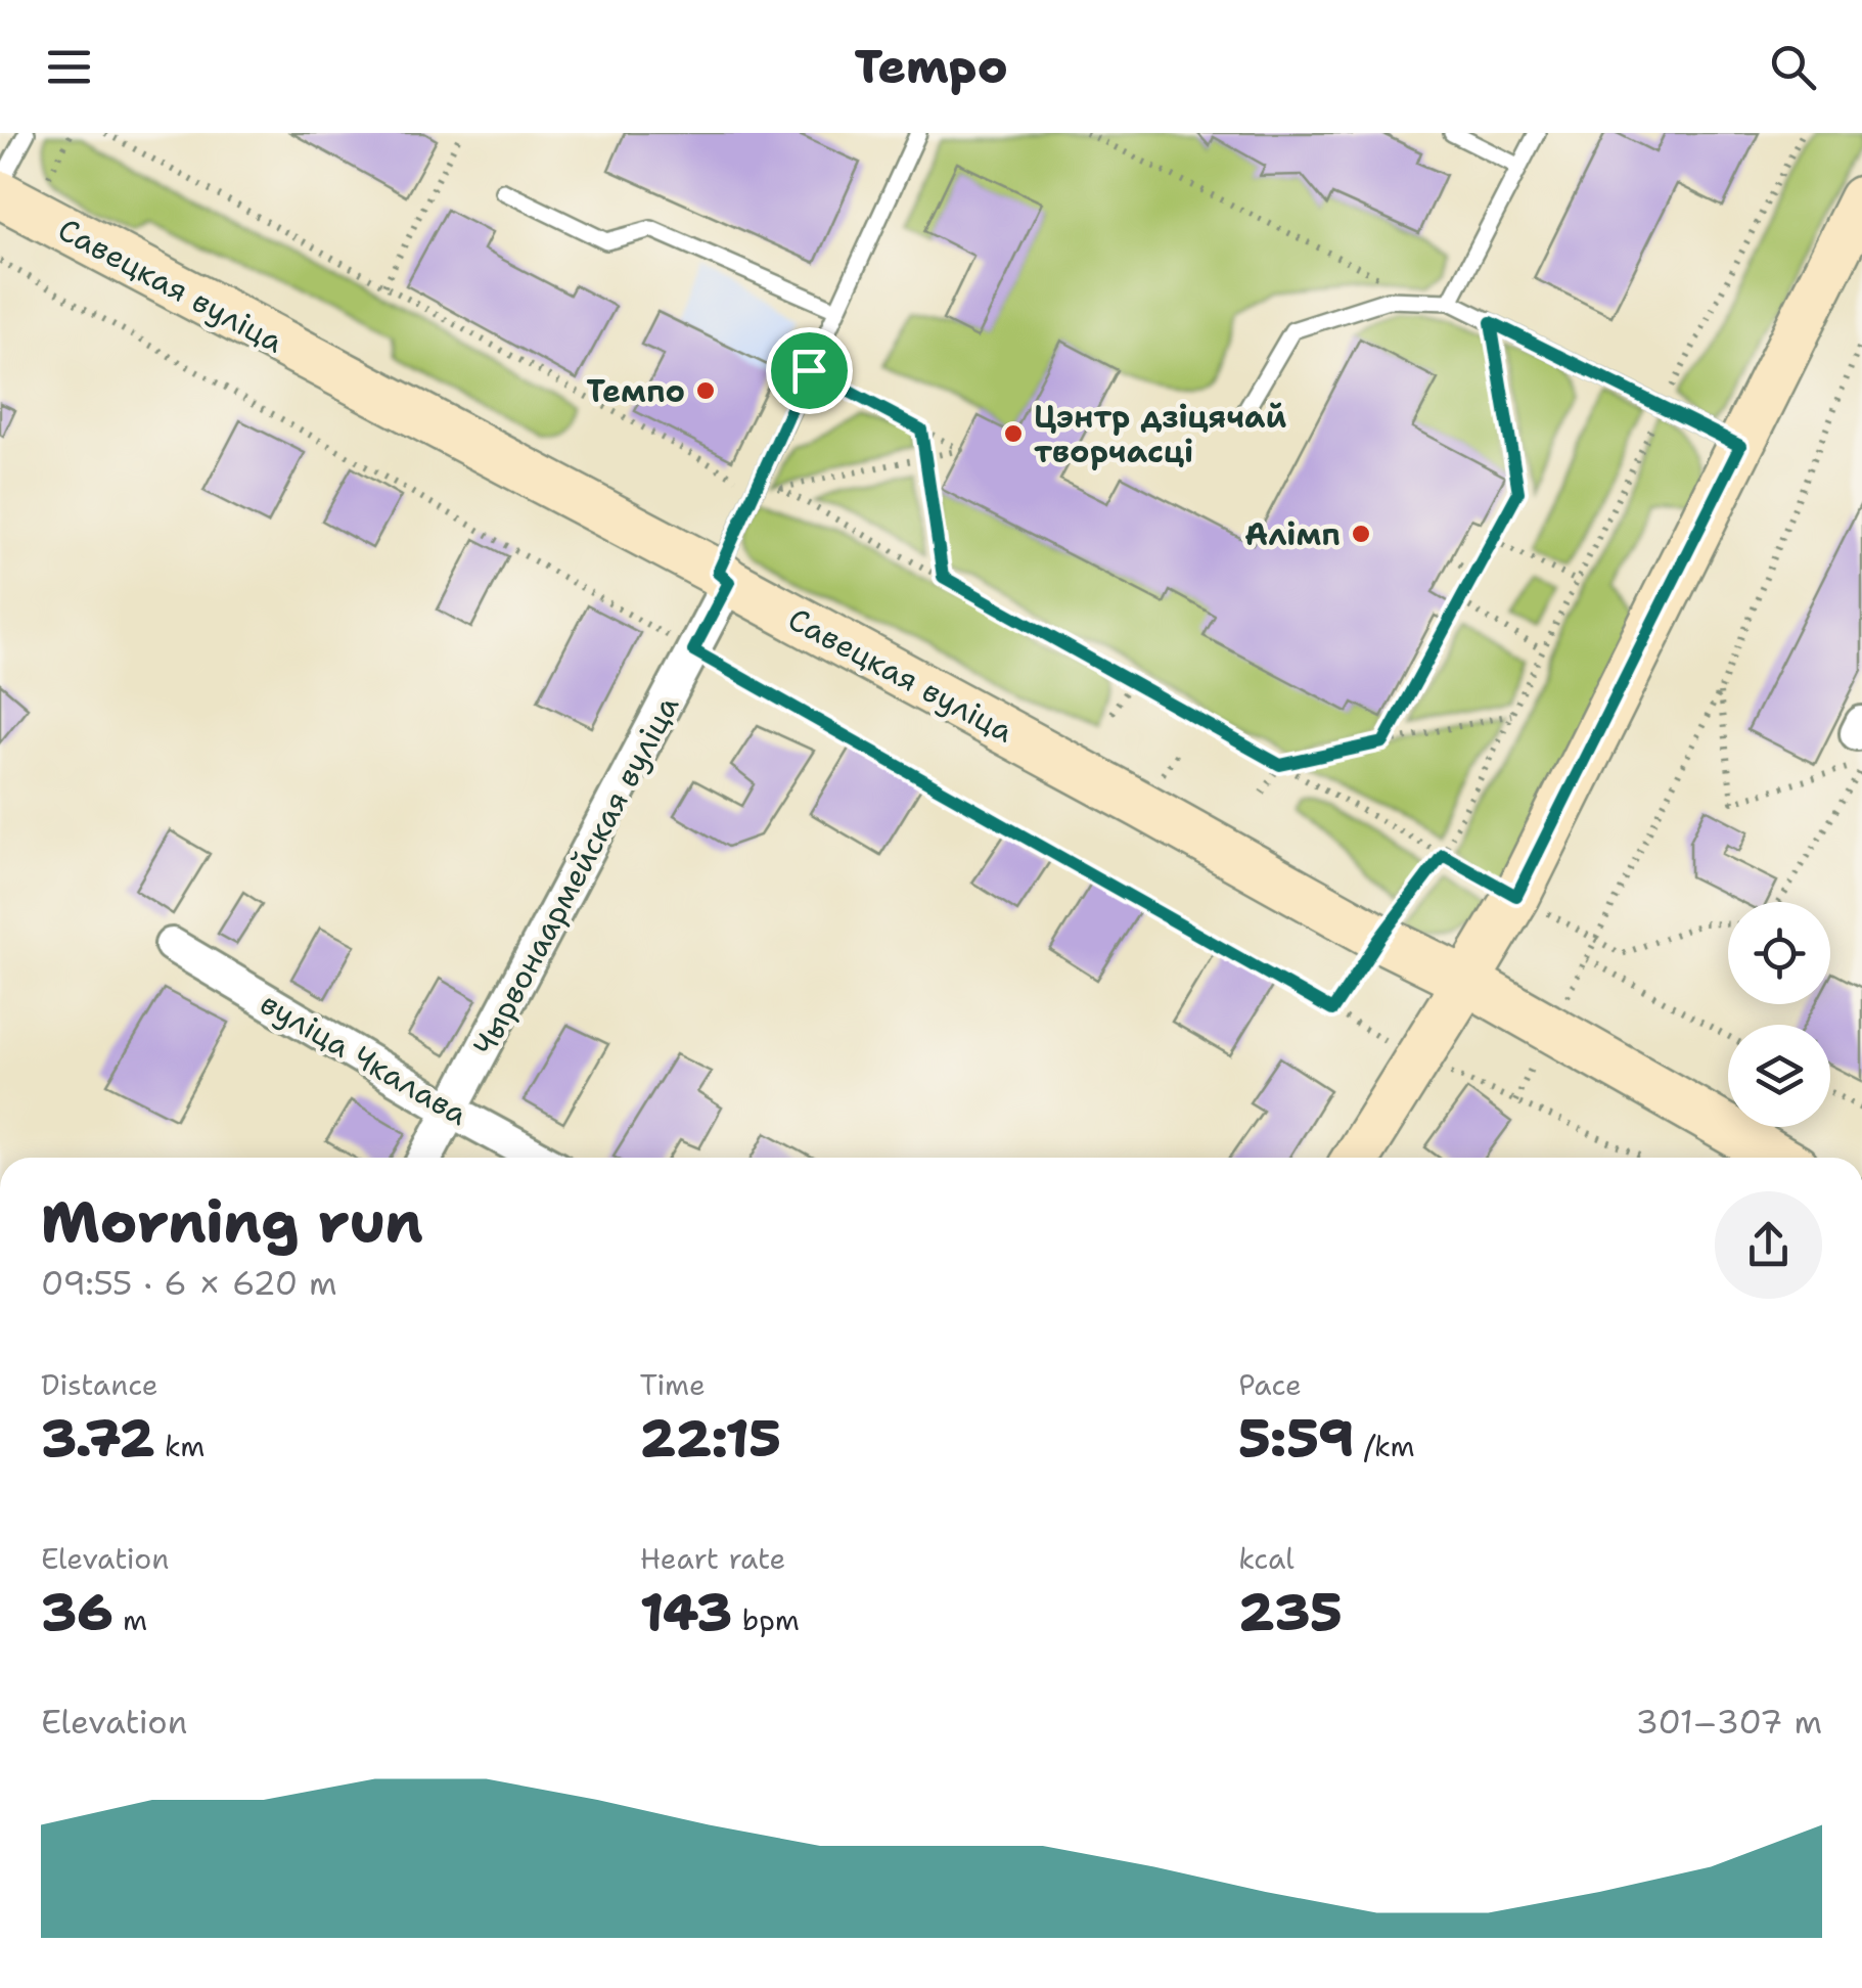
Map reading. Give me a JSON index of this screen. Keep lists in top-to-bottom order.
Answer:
{
  "streets": {
    "street": ["Савецкая вуліца", "Чырвонаармейская вуліца", "вуліца Чкалава"]
  },
  "crossings": [
    ["Савецкая вуліца", "Чырвонаармейская вуліца"],
    ["Чырвонаармейская вуліца", "вуліца Чкалава"]
  ],
  "places": ["Темпо", "Цэнтр дзіцячай творчасці", "Алімп"],
  "page": {
    "header": "Tempo",
    "heading": ["Morning run", "09:55 · 6 × 620 m"],
    "stats": [
      ["Distance", "3.72 km"],
      ["Time", "22:15"],
      ["Pace", "5:59 /km"],
      ["Elevation", "36 m"],
      ["Heart rate", "143 bpm"],
      ["kcal", "235"]
    ],
    "chart": ["Elevation", "301–307 m"]
  }
}
